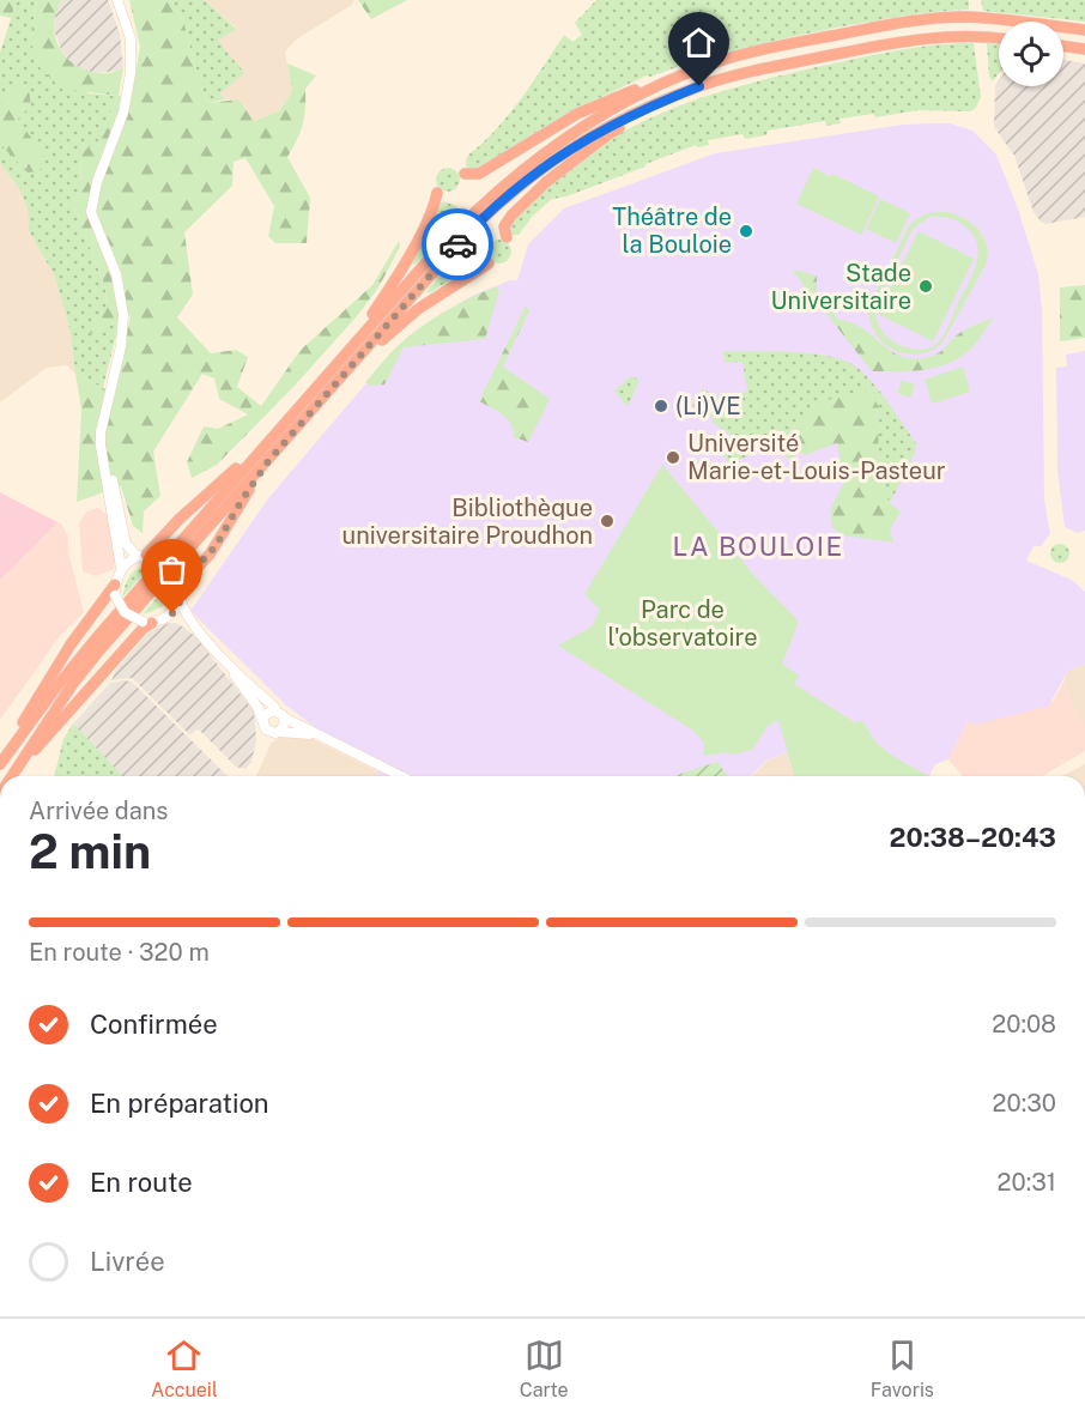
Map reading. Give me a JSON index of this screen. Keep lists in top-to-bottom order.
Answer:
{
  "districts": ["LA BOULOIE"],
  "parks": ["Parc de l'observatoire"],
  "places": [
    "Théâtre de la Bouloie",
    "Stade Universitaire",
    "(Li)VE",
    "Université Marie-et-Louis-Pasteur",
    "Bibliothèque universitaire Proudhon"
  ],
  "page": {
    "heading": ["2 min", "Arrivée dans", "20:38–20:43"],
    "bar": "En route · 320 m",
    "list": [
      ["Confirmée", "20:08"],
      ["En préparation", "20:30"],
      ["En route", "20:31"],
      "Livrée"
    ],
    "tabs": ["Accueil", "Carte", "Favoris"]
  }
}
